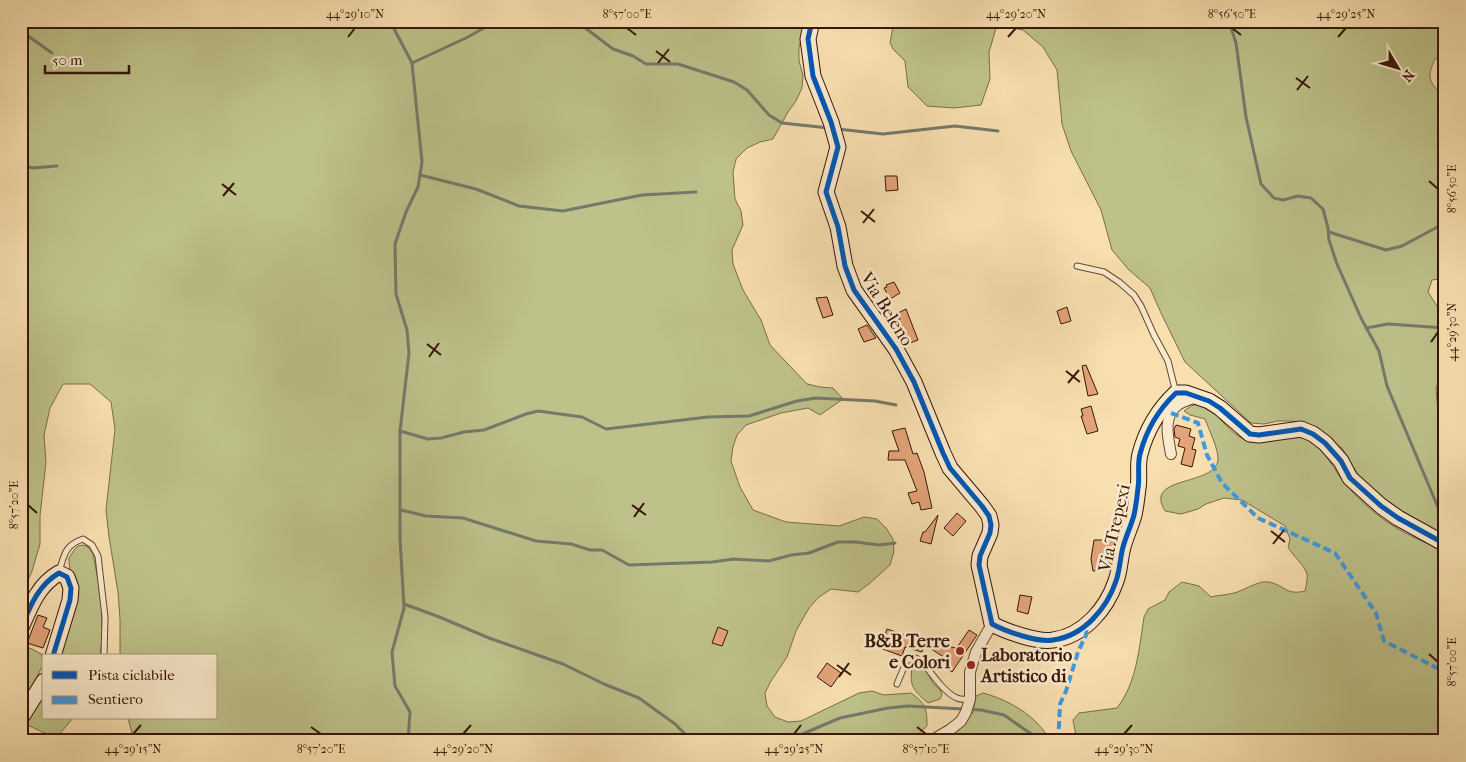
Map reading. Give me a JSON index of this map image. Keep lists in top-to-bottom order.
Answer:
{
  "streets": {
    "street": ["Via Beleno", "Via Trepexi"]
  },
  "crossings": [
    ["Via Beleno", "Via Trepexi"]
  ],
  "places": ["B&B Terre e Colori", "Laboratorio Artistico di"],
  "legend": ["Pista ciclabile", "Sentiero"],
  "scale_bar": "50 m",
  "north": "bottom right",
  "coordinates": [
    "44°29'10\"N",
    "8°57'00\"E",
    "44°29'20\"N",
    "8°56'50\"E",
    "44°29'25\"N",
    "44°29'30\"N",
    "8°57'20\"E",
    "44°29'15\"N",
    "8°57'10\"E"
  ]
}
